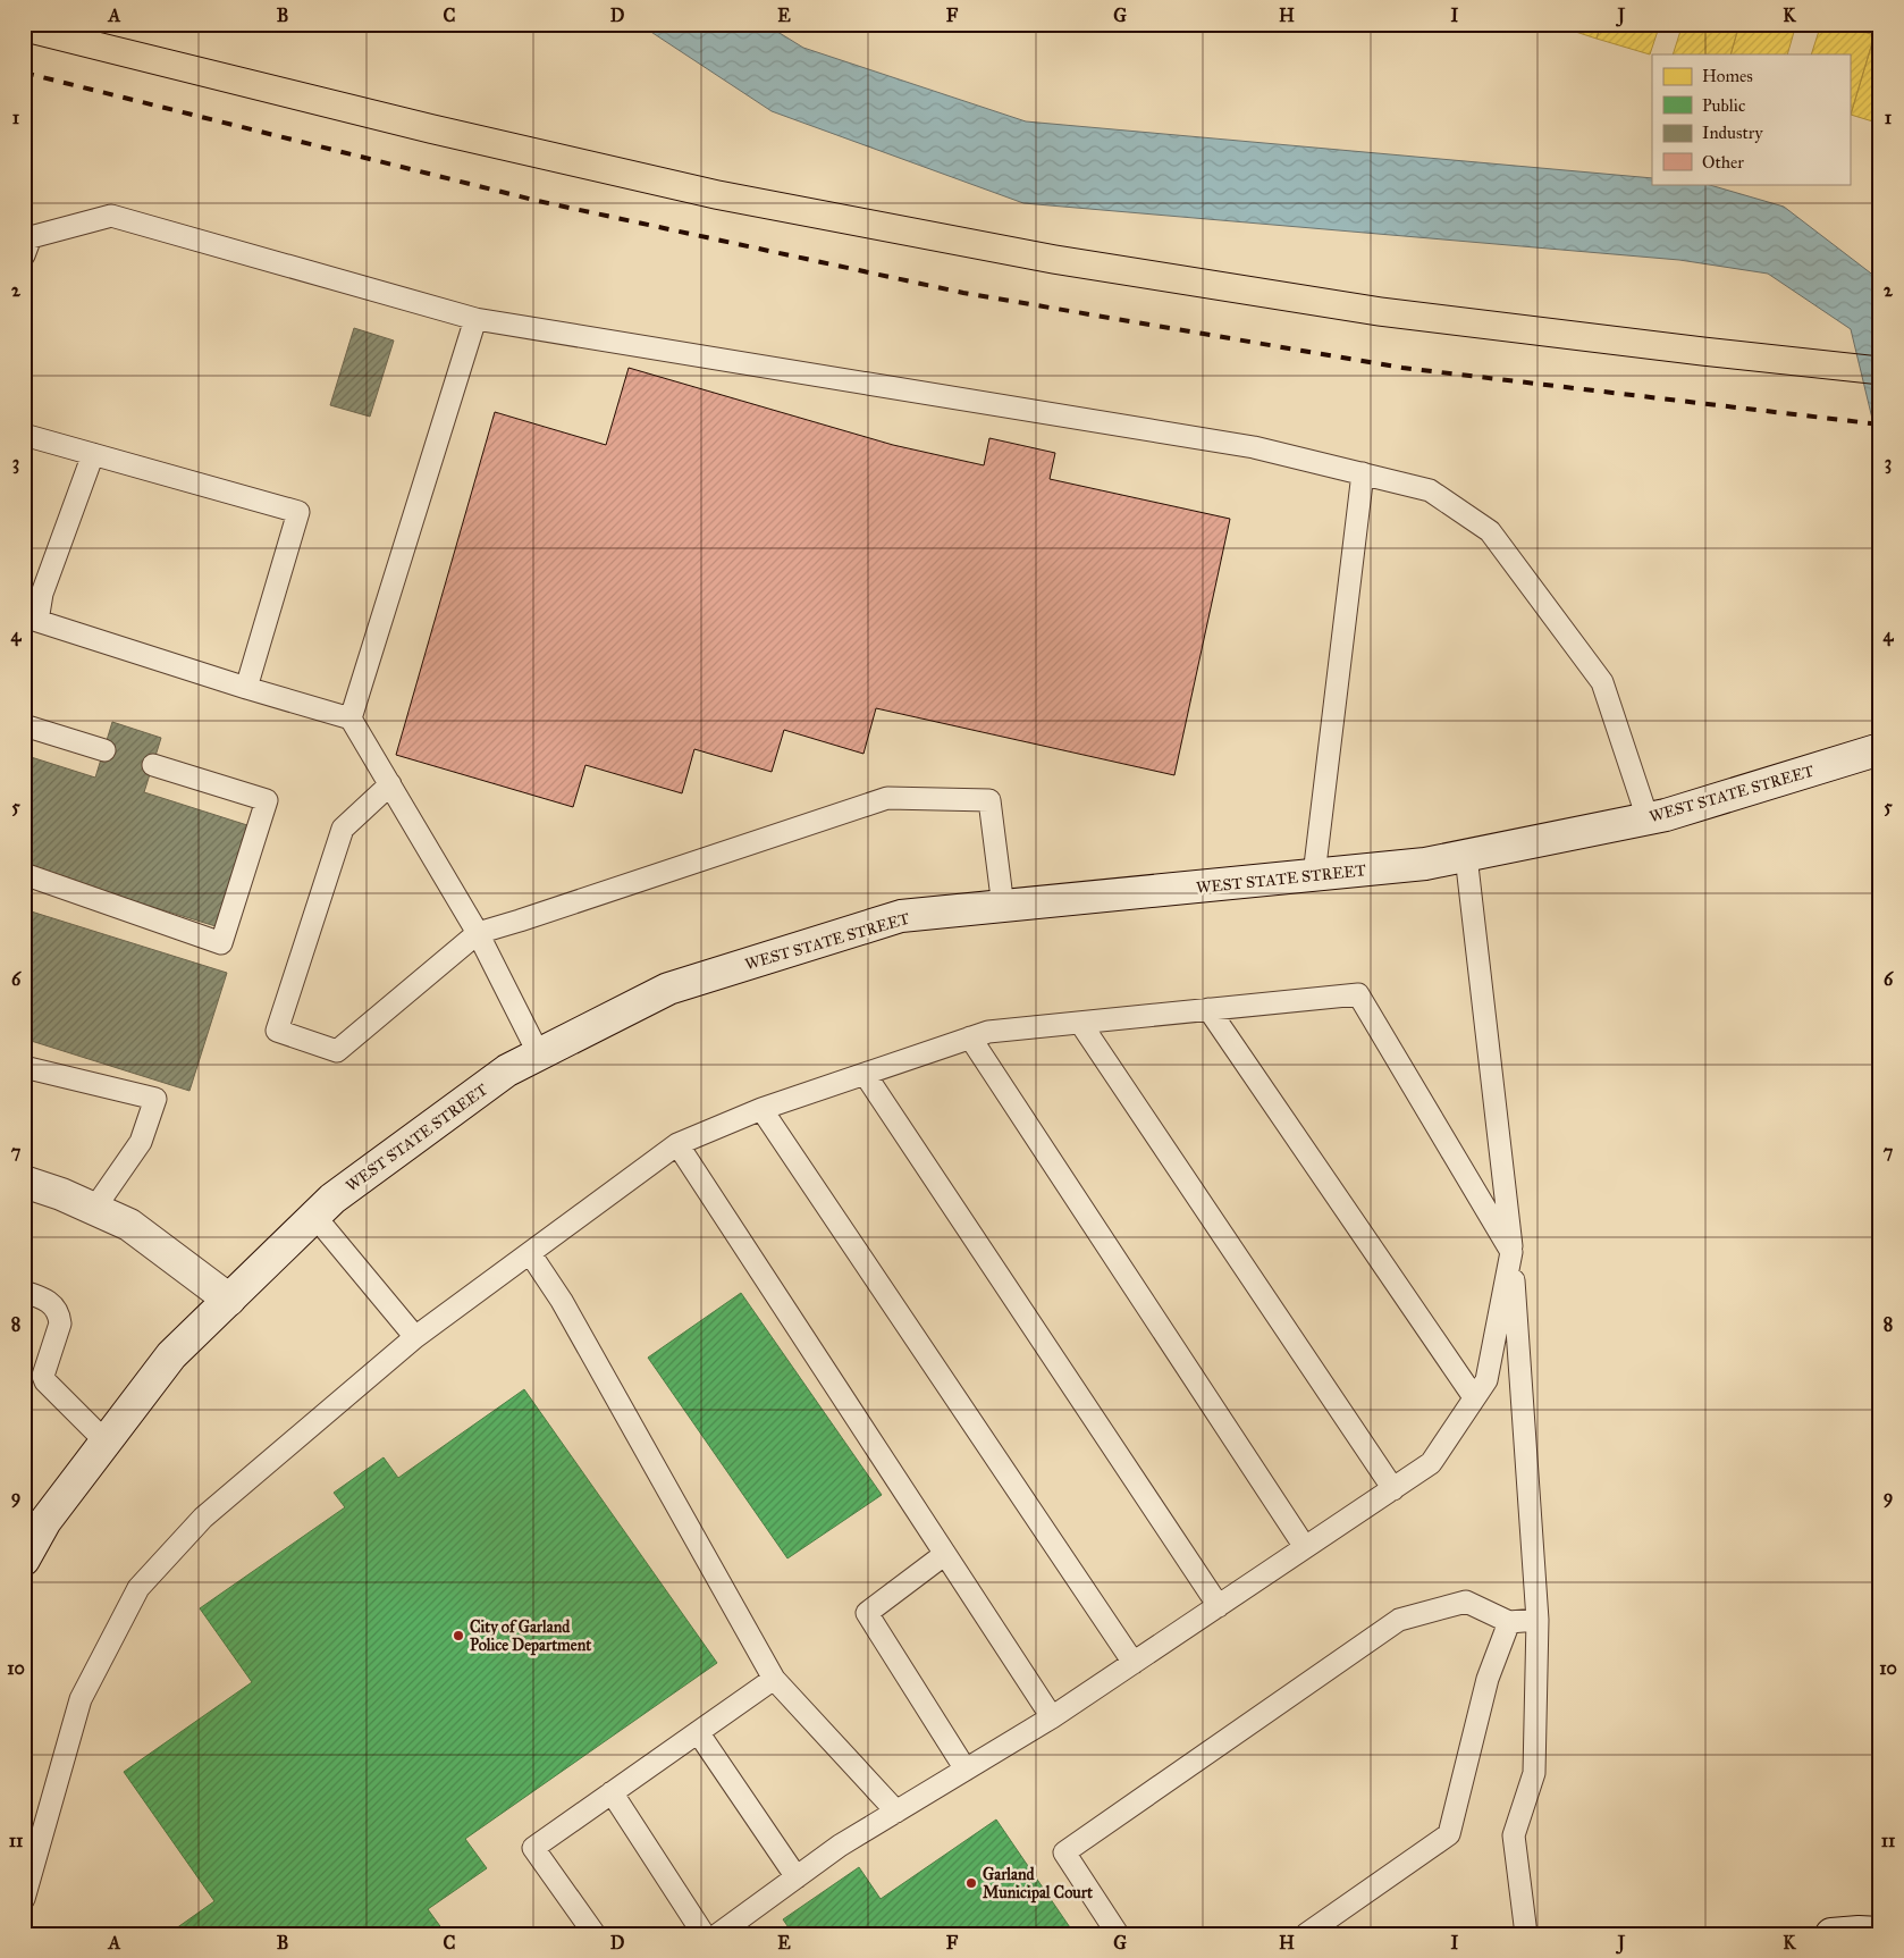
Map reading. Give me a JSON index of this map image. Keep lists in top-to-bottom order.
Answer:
{
  "streets": {
    "street": ["WEST STATE STREET"]
  },
  "places": ["City of Garland Police Department", "Garland Municipal Court"],
  "legend": [
    "Homes",
    "Public",
    "Industry",
    "Other"
  ],
  "grid": {
    "columns": [
      "A",
      "B",
      "C",
      "D",
      "E",
      "F",
      "G",
      "H",
      "I",
      "J",
      "K"
    ],
    "rows": [
      "1",
      "2",
      "3",
      "4",
      "5",
      "6",
      "7",
      "8",
      "9",
      "10",
      "11"
    ]
  }
}
